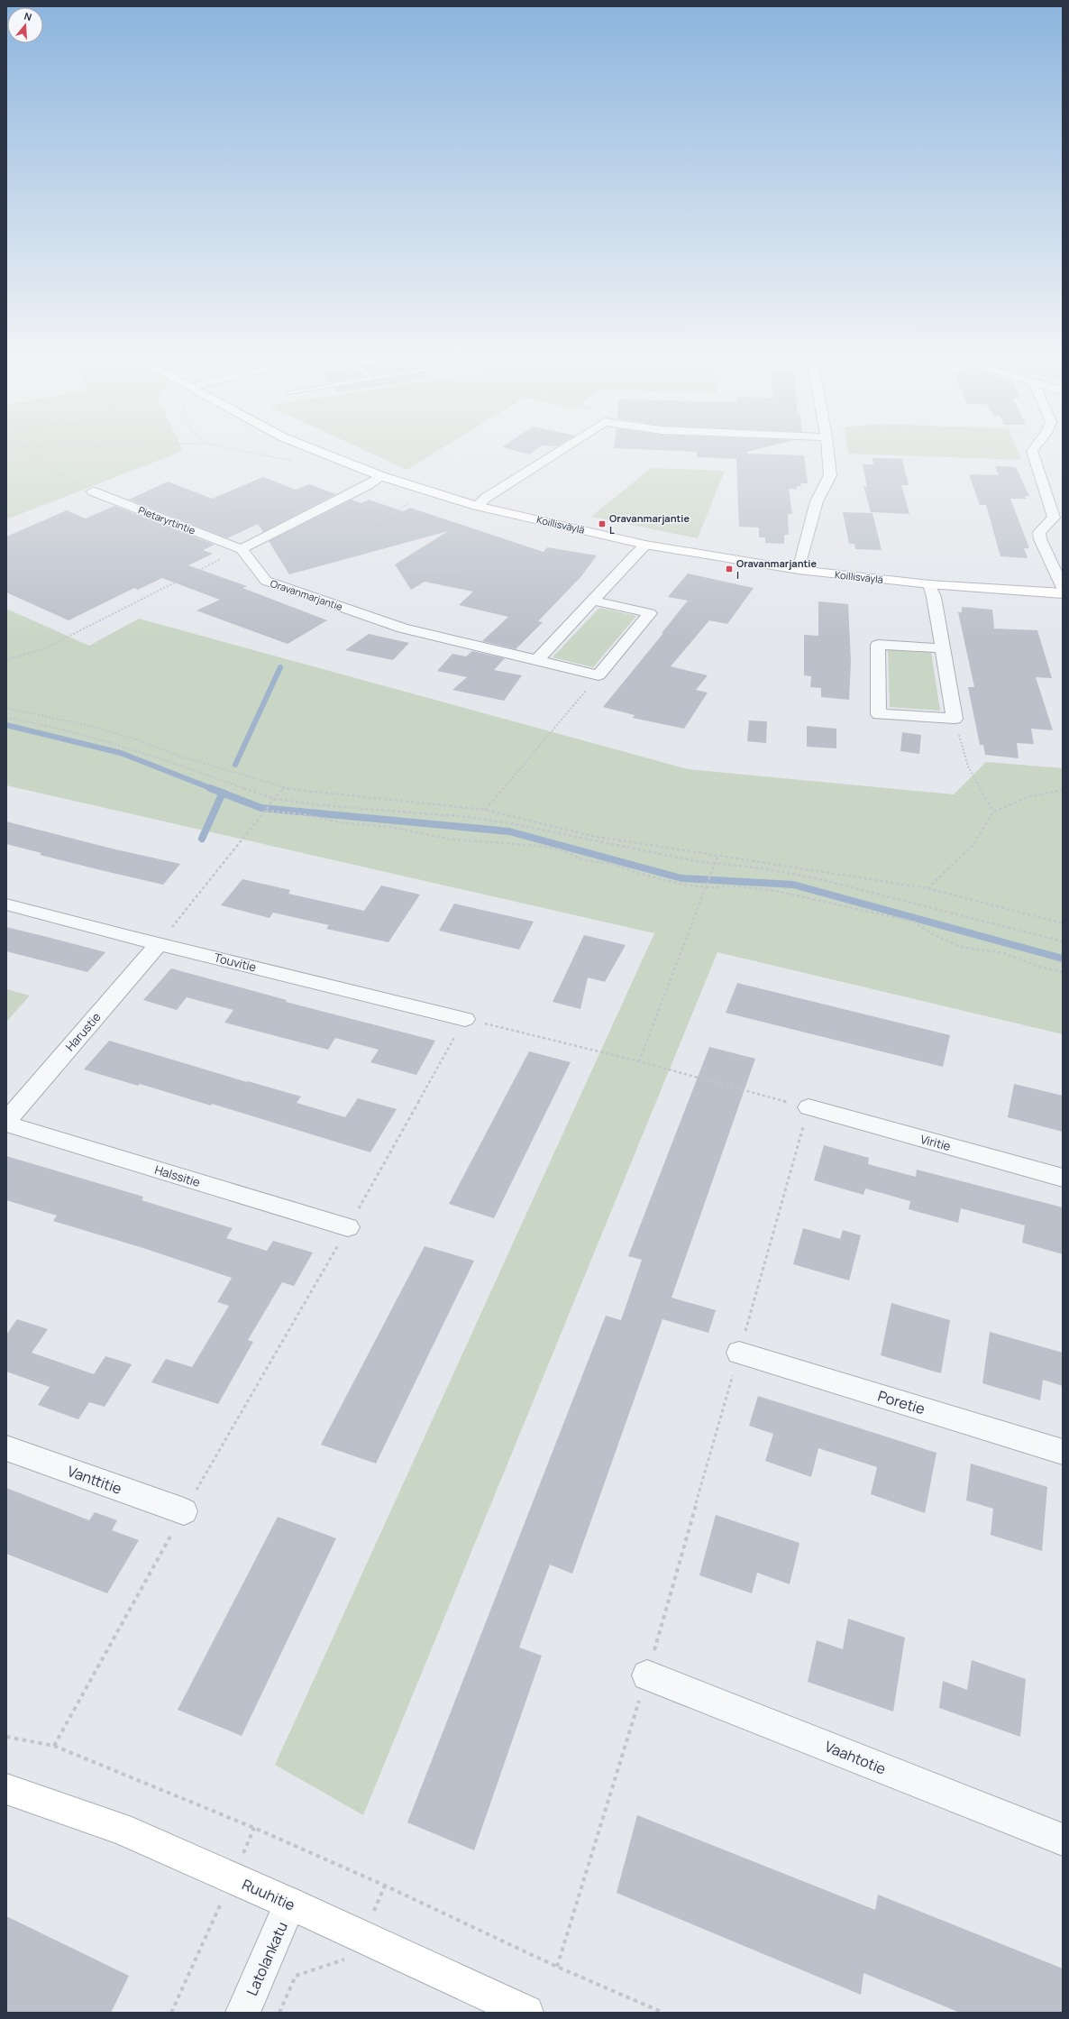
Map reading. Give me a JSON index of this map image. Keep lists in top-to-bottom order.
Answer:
{
  "streets": {
    "street": [
      "Pietaryrtintie",
      "Koillisväylä",
      "Oravanmarjantie",
      "Touvitie",
      "Harustie",
      "Viritie",
      "Halssitie",
      "Poretie",
      "Vanttitie",
      "Vaahtotie",
      "Ruuhitie",
      "Latolankatu"
    ]
  },
  "crossings": [
    ["Pietaryrtintie", "Oravanmarjantie"],
    ["Touvitie", "Harustie"],
    ["Ruuhitie", "Latolankatu"]
  ],
  "places": {
    "transit": ["Oravanmarjantie L", "Oravanmarjantie I"]
  },
  "north": "top"
}
